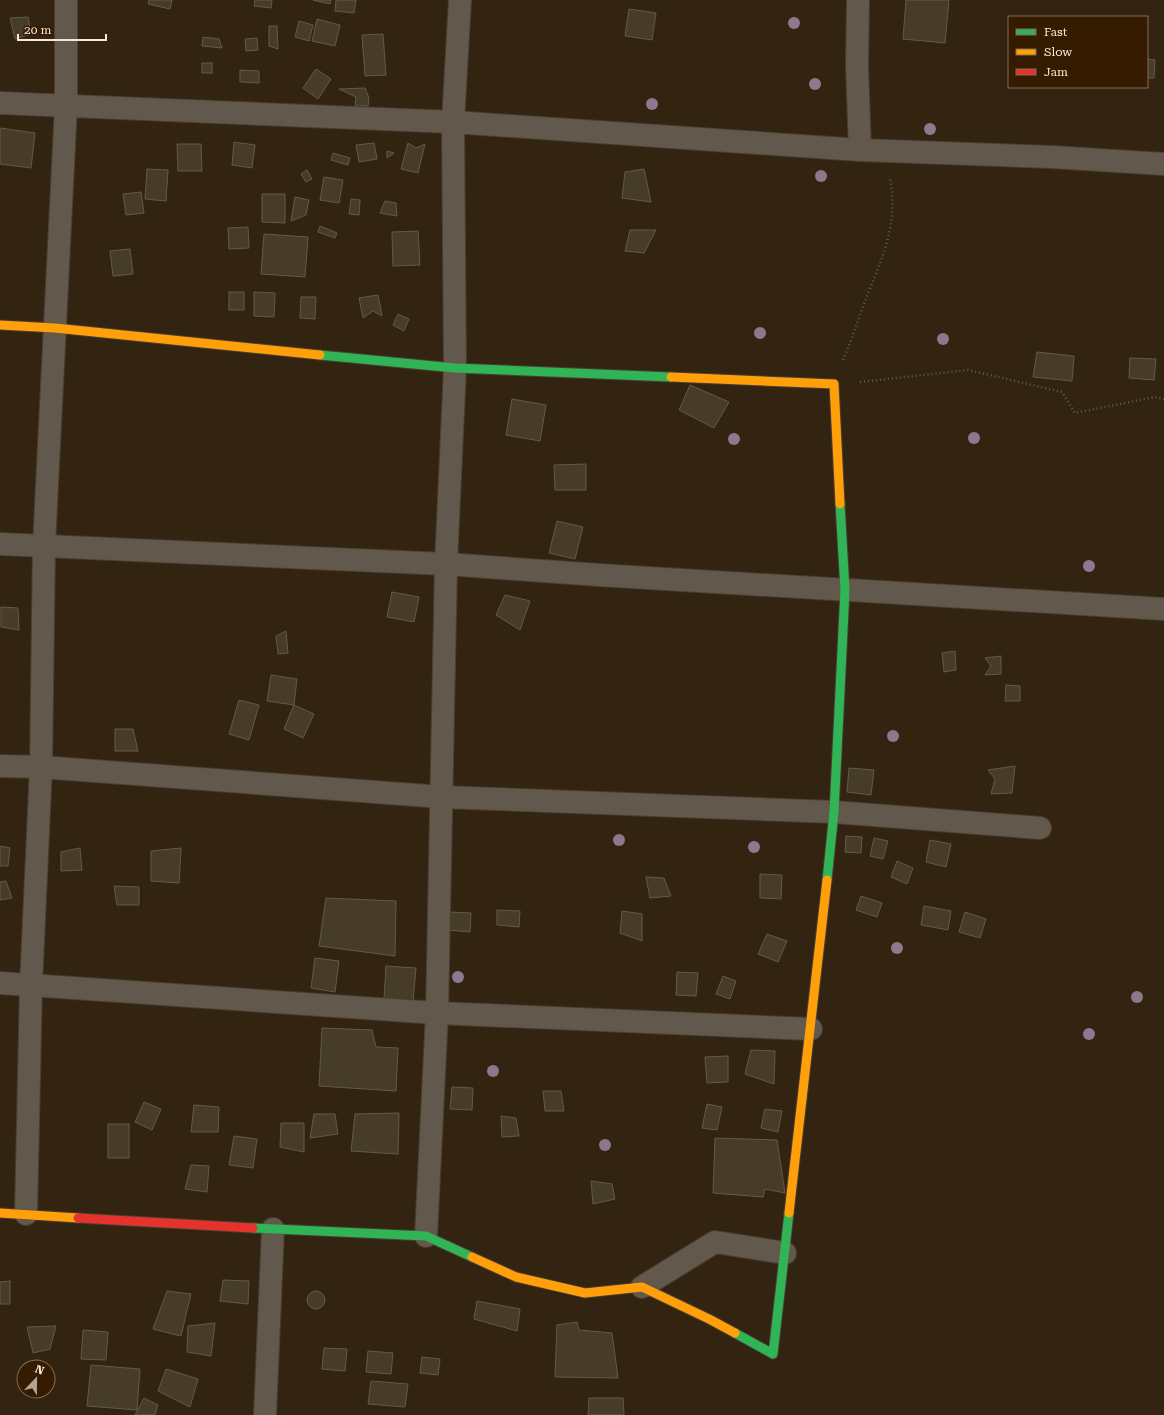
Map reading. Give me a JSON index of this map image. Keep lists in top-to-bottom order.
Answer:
{
  "legend": ["Fast", "Slow", "Jam"],
  "scale_bar": "20 m",
  "north": "top"
}
